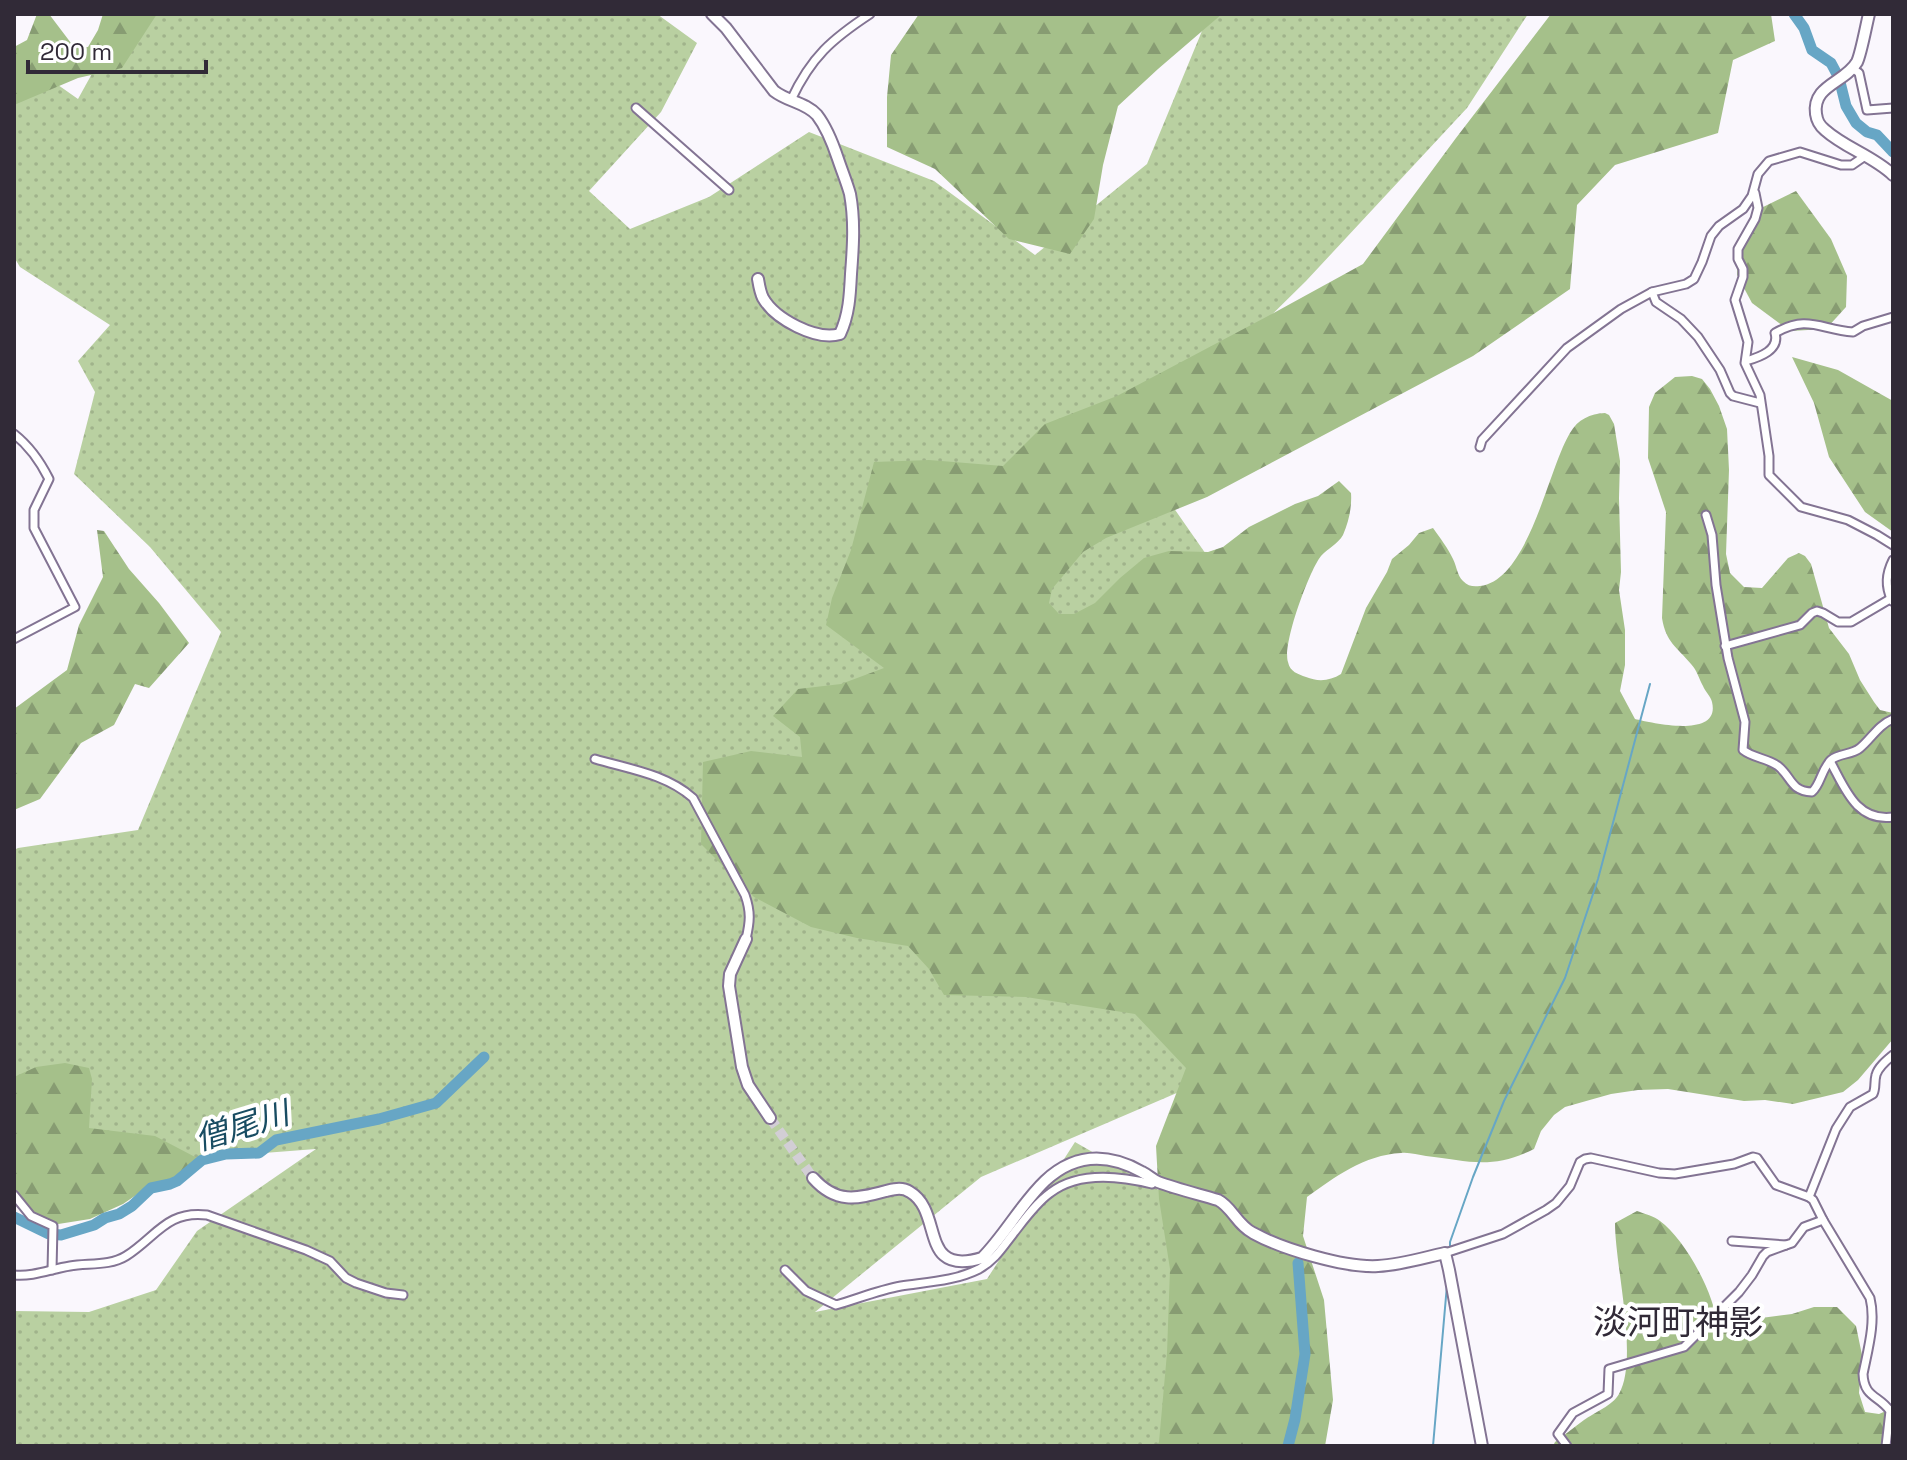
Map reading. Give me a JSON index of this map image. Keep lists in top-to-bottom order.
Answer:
{
  "districts": ["淡河町神影"],
  "water": ["僧尾川"],
  "scale_bar": "200 m"
}
